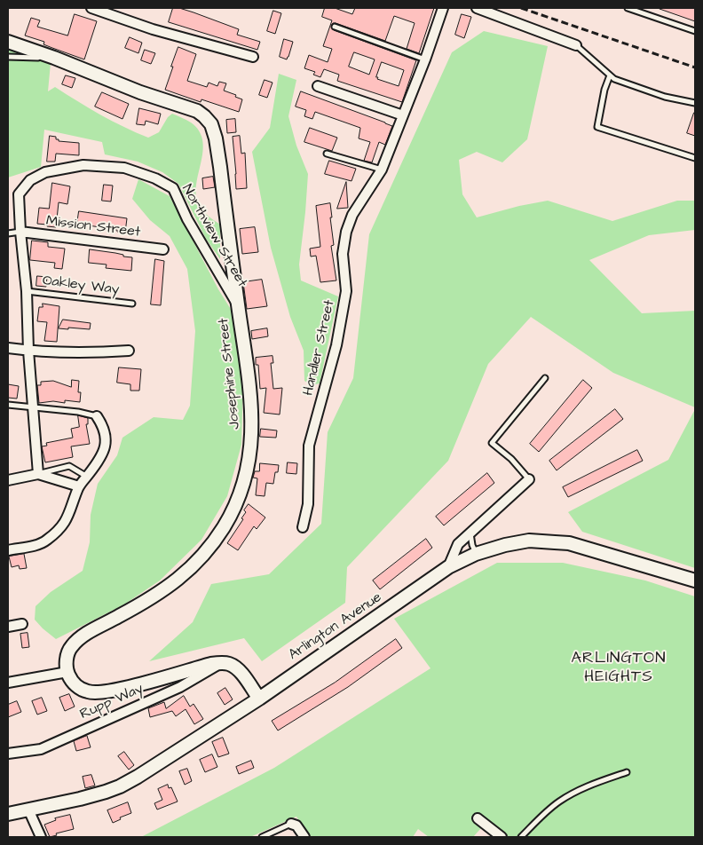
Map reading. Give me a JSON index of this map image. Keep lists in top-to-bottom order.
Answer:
{
  "streets": {
    "street": [
      "Mission Street",
      "Northview Street",
      "Handler Street",
      "Josephine Street",
      "Arlington Avenue",
      "Rupp Way"
    ],
    "lane": ["Oakley Way"]
  },
  "crossings": [
    ["Mission Street", "Northview Street"],
    ["Northview Street", "Oakley Way"],
    ["Northview Street", "Josephine Street"]
  ],
  "districts": ["ARLINGTON HEIGHTS"]
}
